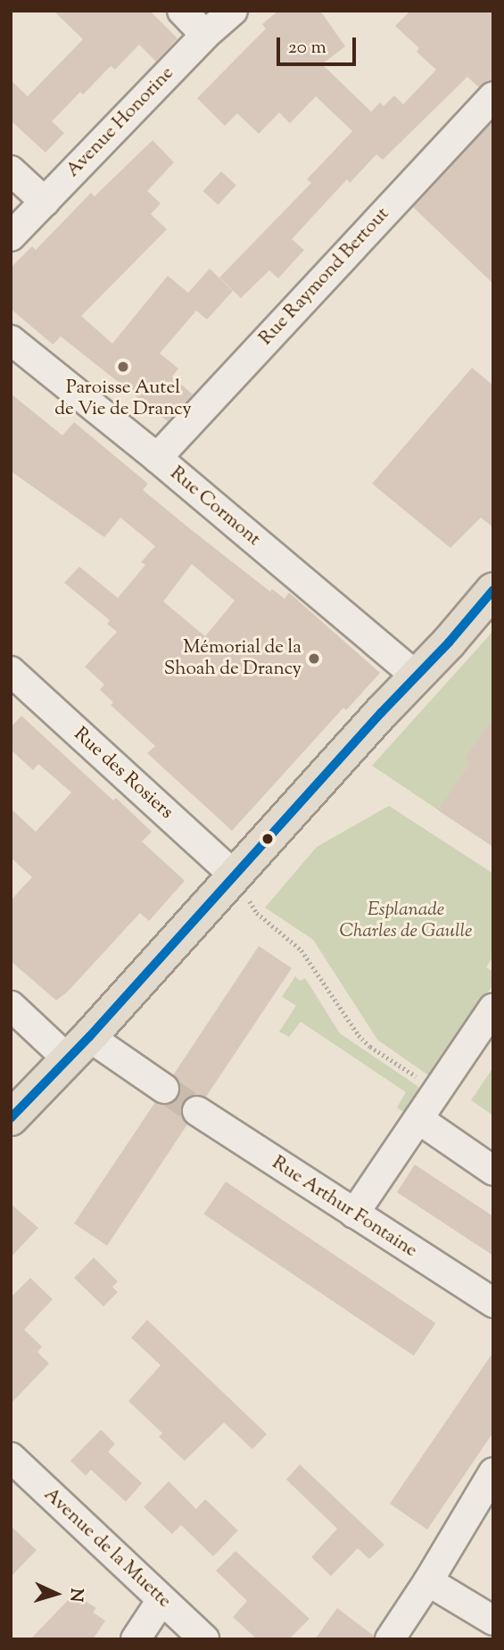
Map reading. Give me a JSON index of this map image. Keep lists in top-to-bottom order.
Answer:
{
  "streets": {
    "street": [
      "Avenue Honorine",
      "Rue Raymond Bertout",
      "Rue Cormont",
      "Rue des Rosiers",
      "Rue Arthur Fontaine",
      "Avenue de la Muette"
    ]
  },
  "crossings": [
    ["Rue Raymond Bertout", "Rue Cormont"]
  ],
  "parks": ["Esplanade Charles de Gaulle"],
  "places": ["Paroisse Autel de Vie de Drancy", "Mémorial de la Shoah de Drancy"],
  "scale_bar": "20 m",
  "north": "right"
}
